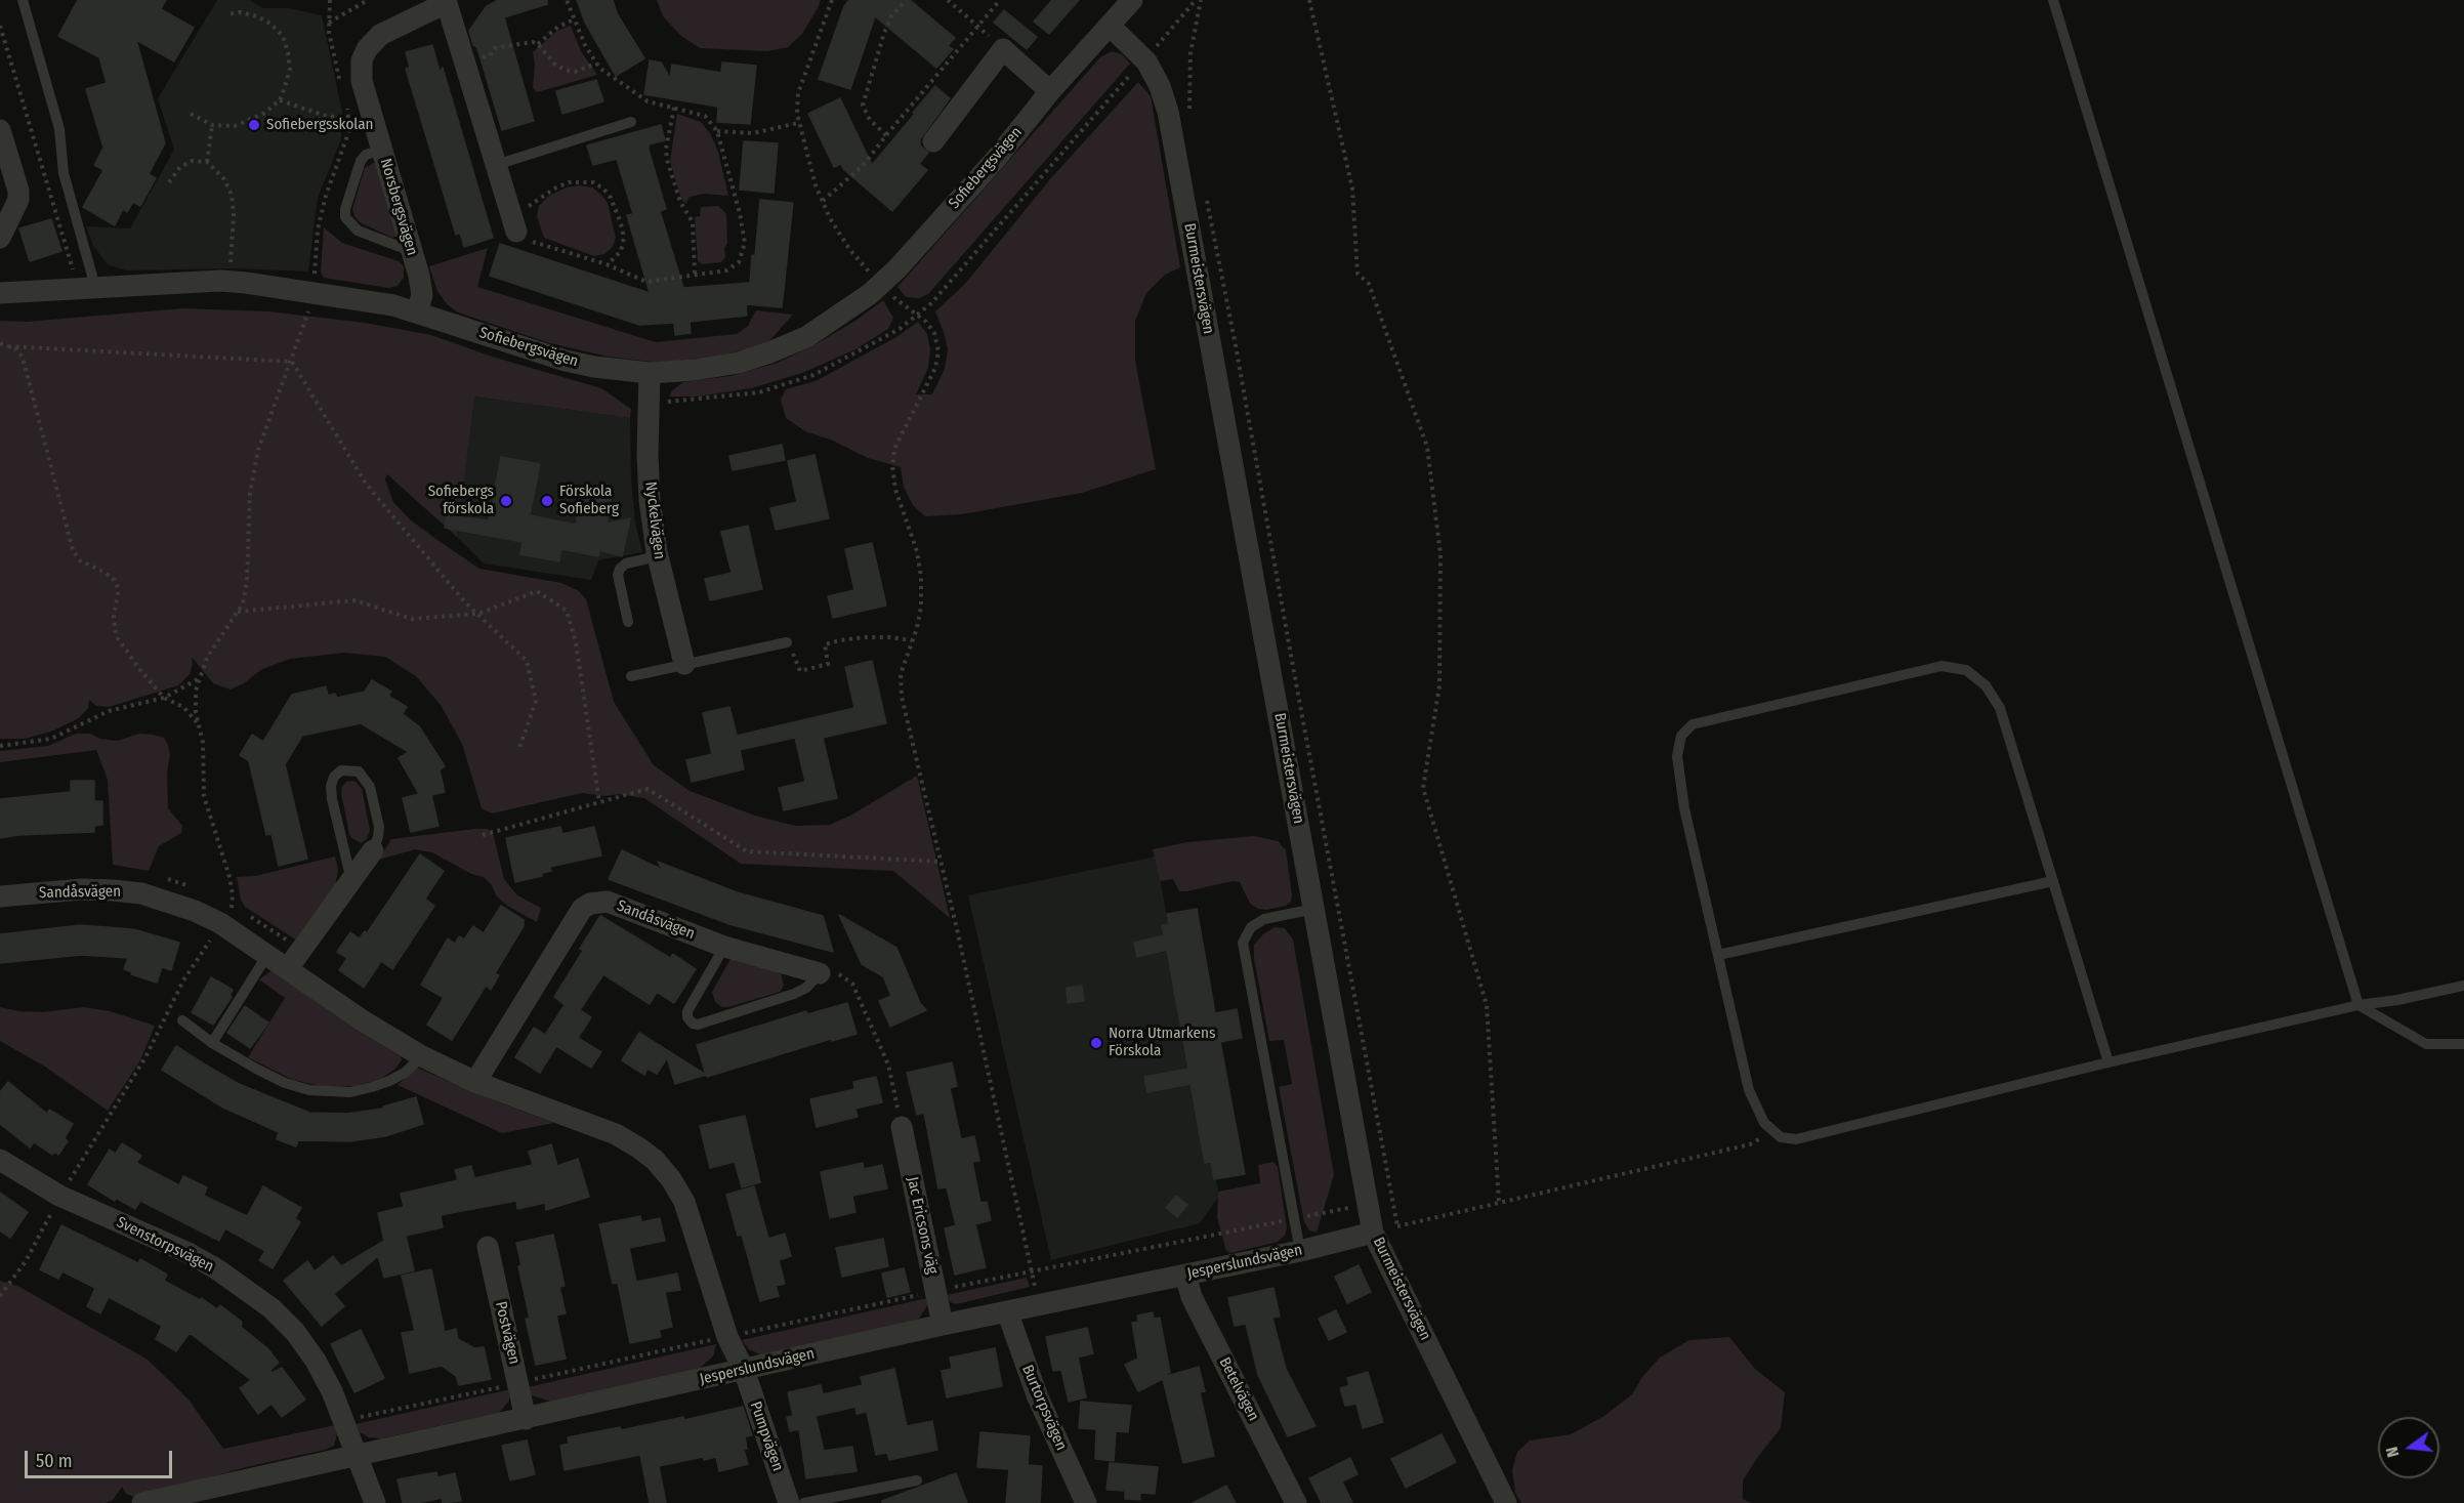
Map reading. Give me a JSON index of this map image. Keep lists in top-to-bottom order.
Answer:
{
  "streets": {
    "street": [
      "Sofiebergsvägen",
      "Norsbergsvägen",
      "Burmeistersvägen",
      "Nyckelvägen",
      "Sandåsvägen",
      "Jac Ericsons väg",
      "Svenstorpsvägen",
      "Jesperslundsvägen",
      "Postvägen",
      "Betelvägen",
      "Burtorpsvägen",
      "Pumpvägen"
    ]
  },
  "crossings": [
    ["Sofiebergsvägen", "Norsbergsvägen"],
    ["Sofiebergsvägen", "Burmeistersvägen"],
    ["Sofiebergsvägen", "Nyckelvägen"],
    ["Burmeistersvägen", "Jesperslundsvägen"],
    ["Sandåsvägen", "Jesperslundsvägen"],
    ["Sandåsvägen", "Pumpvägen"],
    ["Jac Ericsons väg", "Jesperslundsvägen"],
    ["Svenstorpsvägen", "Jesperslundsvägen"],
    ["Jesperslundsvägen", "Postvägen"],
    ["Jesperslundsvägen", "Betelvägen"],
    ["Jesperslundsvägen", "Burtorpsvägen"],
    ["Jesperslundsvägen", "Pumpvägen"]
  ],
  "places": [
    "Sofiebergsskolan",
    "Sofiebergs förskola",
    "Förskola Sofieberg",
    "Norra Utmarkens Förskola"
  ],
  "scale_bar": "50 m",
  "north": "left"
}
